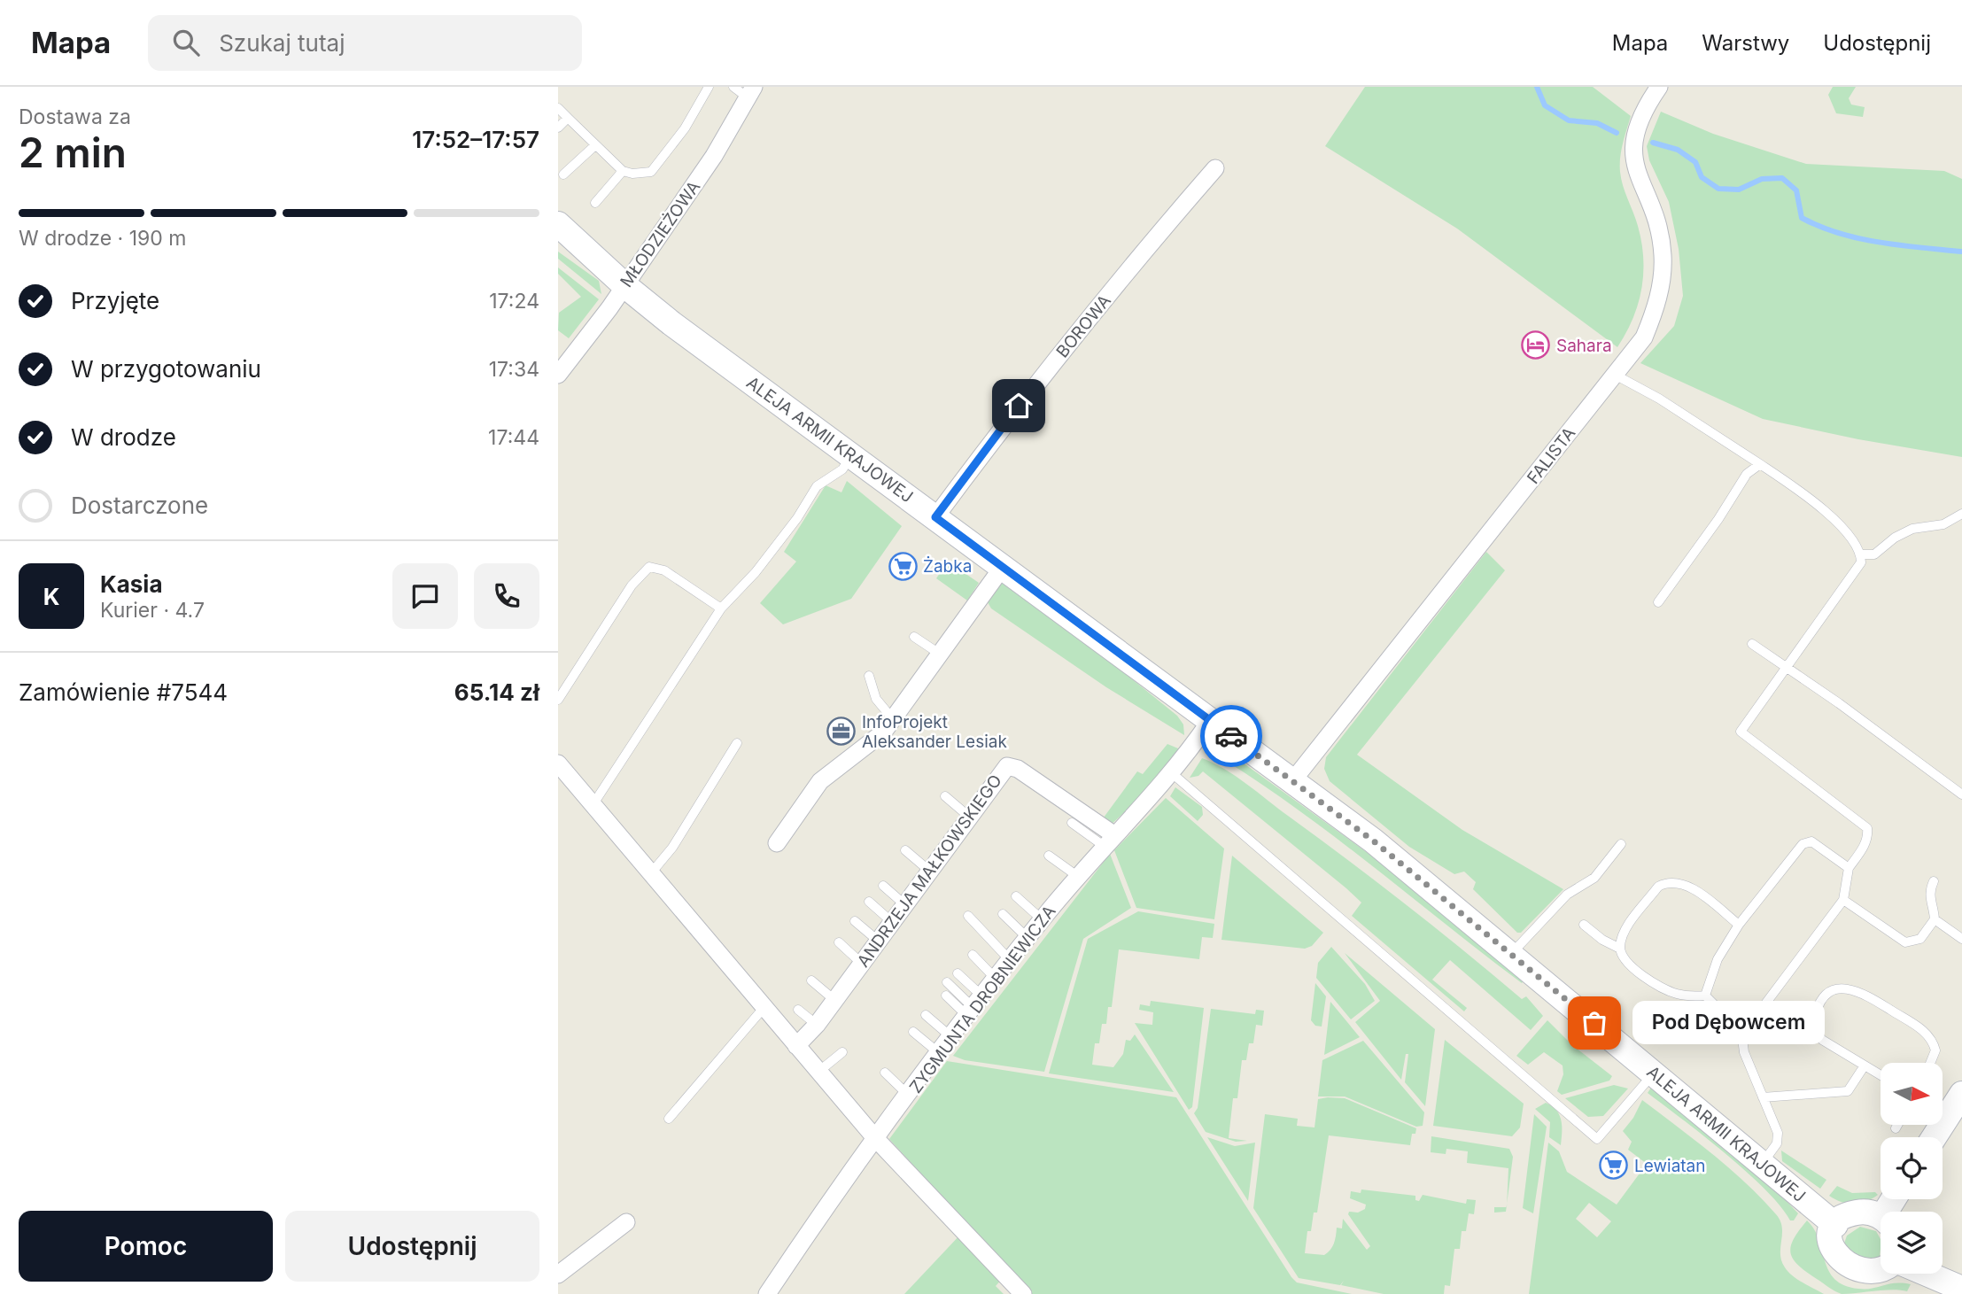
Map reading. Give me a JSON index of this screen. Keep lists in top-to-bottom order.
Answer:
{
  "streets": {
    "street": [
      "MŁODZIEŻOWA",
      "BOROWA",
      "ALEJA ARMII KRAJOWEJ",
      "FALISTA",
      "ANDRZEJA MAŁKOWSKIEGO",
      "ZYGMUNTA DROBNIEWICZA"
    ]
  },
  "crossings": [
    ["MŁODZIEŻOWA", "ALEJA ARMII KRAJOWEJ"],
    ["BOROWA", "ALEJA ARMII KRAJOWEJ"],
    ["ALEJA ARMII KRAJOWEJ", "FALISTA"],
    ["ALEJA ARMII KRAJOWEJ", "ZYGMUNTA DROBNIEWICZA"],
    ["ANDRZEJA MAŁKOWSKIEGO", "ZYGMUNTA DROBNIEWICZA"]
  ],
  "places": {
    "hotel": ["Sahara"],
    "supermarket": ["Żabka", "Lewiatan"],
    "office": ["InfoProjekt Aleksander Lesiak"],
    "other": ["Pod Dębowcem"]
  },
  "north": "right",
  "page": {
    "header": "Mapa",
    "search": "Szukaj tutaj",
    "nav": ["Mapa", "Warstwy", "Udostępnij"],
    "heading": ["2 min", "Dostawa za", "17:52–17:57"],
    "panel": [
      "Kasia",
      "Kurier · 4.7",
      "Zamówienie #7544",
      "65.14 zł"
    ],
    "bar": "W drodze · 190 m",
    "list": [
      ["Przyjęte", "17:24"],
      ["W przygotowaniu", "17:34"],
      ["W drodze", "17:44"],
      "Dostarczone"
    ],
    "round": "K",
    "bubble": "Pod Dębowcem",
    "buttons": ["Pomoc", "Udostępnij"]
  }
}
